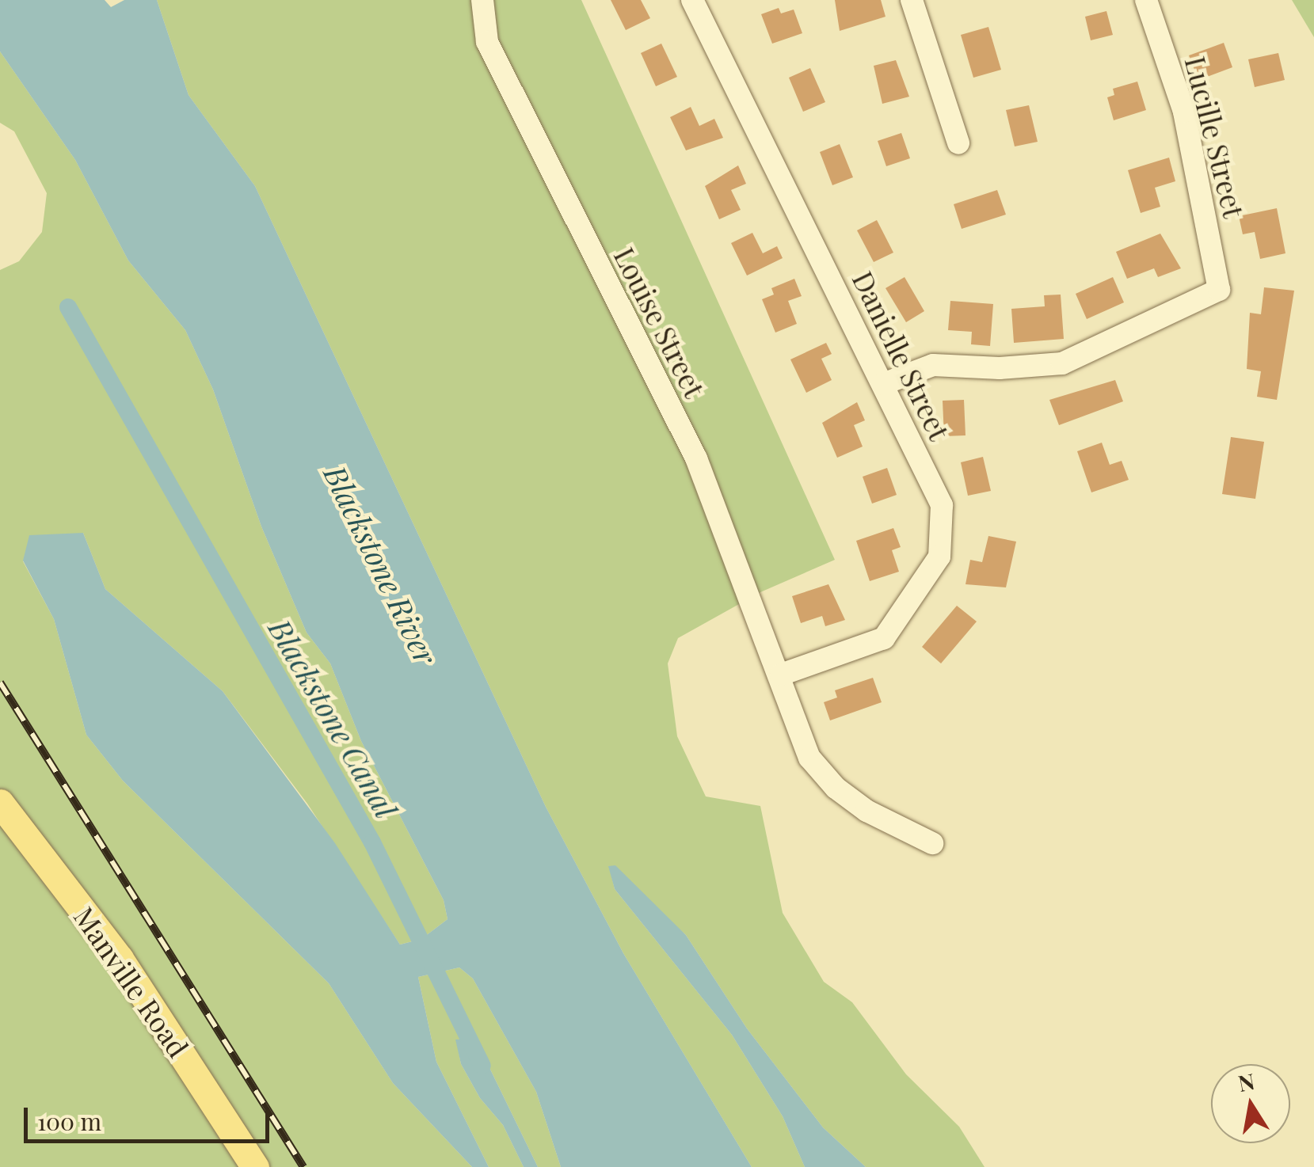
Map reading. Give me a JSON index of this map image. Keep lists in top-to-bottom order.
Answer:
{
  "streets": {
    "main road": ["Manville Road"],
    "street": ["Lucille Street", "Louise Street", "Danielle Street"]
  },
  "crossings": [
    ["Lucille Street", "Danielle Street"],
    ["Louise Street", "Danielle Street"]
  ],
  "water": ["Blackstone River", "Blackstone Canal"],
  "scale_bar": "100 m",
  "north": "top"
}
